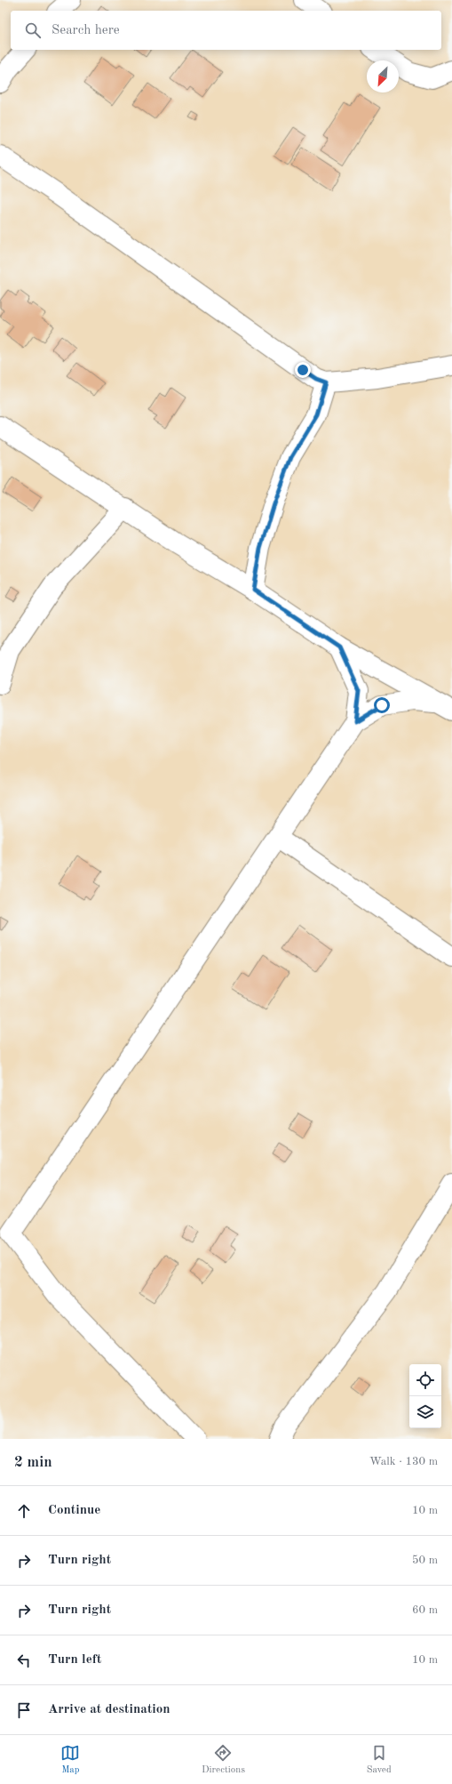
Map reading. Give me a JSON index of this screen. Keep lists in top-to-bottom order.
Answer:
{
  "north": "bottom left",
  "page": {
    "search": "Search here",
    "heading": ["2 min", "Walk · 130 m"],
    "list": [
      ["Continue", "10 m"],
      ["Turn right", "50 m"],
      ["Turn right", "60 m"],
      ["Turn left", "10 m"],
      "Arrive at destination"
    ],
    "nav": ["Map", "Directions", "Saved"]
  }
}
